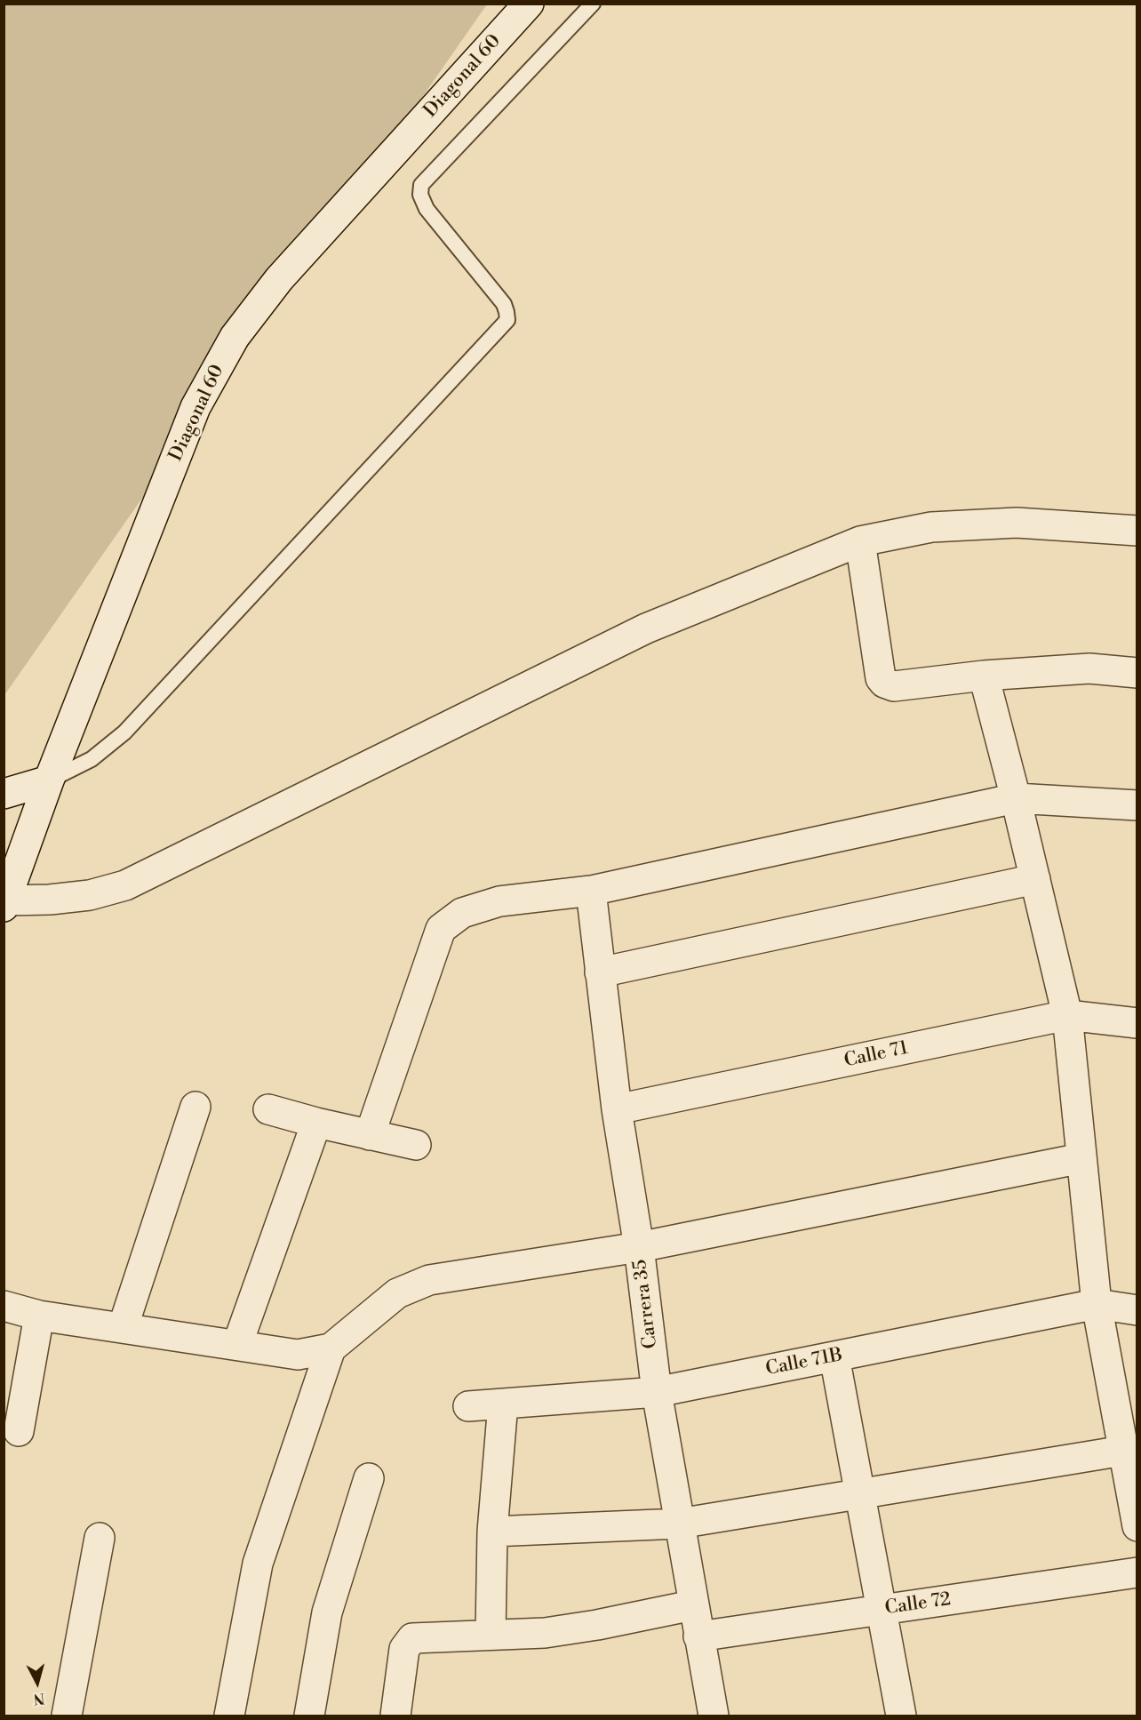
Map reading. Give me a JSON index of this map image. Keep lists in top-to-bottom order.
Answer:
{
  "streets": {
    "street": [
      "Diagonal 60",
      "Calle 71",
      "Carrera 35",
      "Calle 71B",
      "Calle 72"
    ]
  },
  "crossings": [
    ["Calle 71", "Carrera 35"],
    ["Carrera 35", "Calle 71B"],
    ["Carrera 35", "Calle 72"]
  ],
  "north": "bottom"
}
